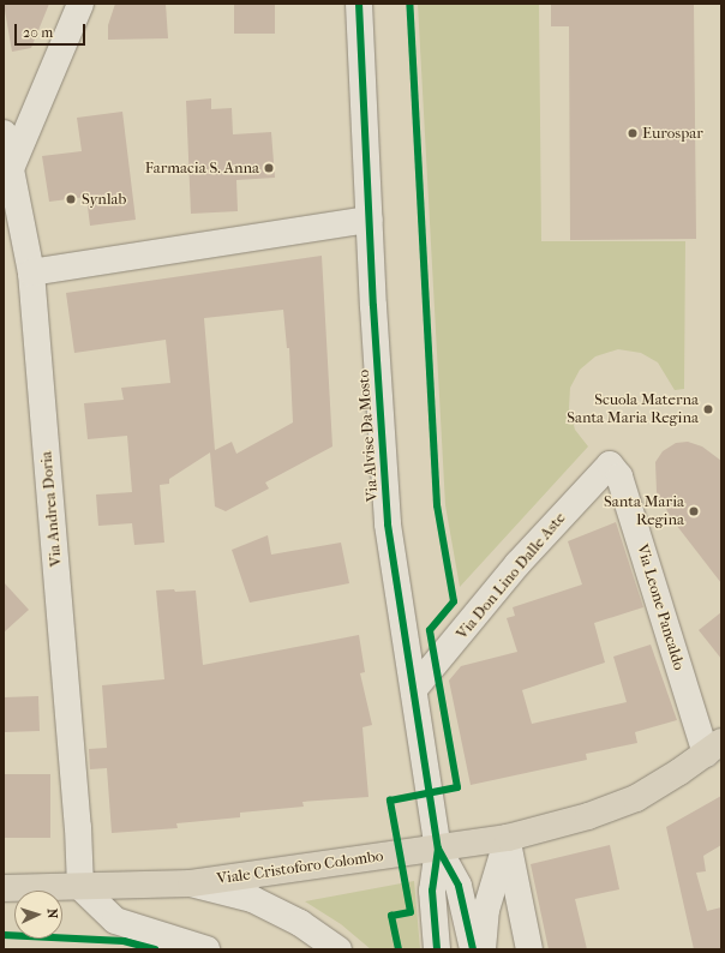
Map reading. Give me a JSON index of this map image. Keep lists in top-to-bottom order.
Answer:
{
  "streets": {
    "main road": ["Via Leone Pancaldo", "Viale Cristoforo Colombo"],
    "street": ["Via Alvise Da Mosto", "Via Andrea Doria", "Via Don Lino Dalle Aste"]
  },
  "crossings": [
    ["Via Alvise Da Mosto", "Via Don Lino Dalle Aste"],
    ["Via Alvise Da Mosto", "Via Leone Pancaldo"],
    ["Via Alvise Da Mosto", "Viale Cristoforo Colombo"],
    ["Via Andrea Doria", "Viale Cristoforo Colombo"],
    ["Via Don Lino Dalle Aste", "Via Leone Pancaldo"],
    ["Via Leone Pancaldo", "Viale Cristoforo Colombo"]
  ],
  "places": [
    "Eurospar",
    "Farmacia S. Anna",
    "Synlab",
    "Scuola Materna Santa Maria Regina",
    "Santa Maria Regina"
  ],
  "scale_bar": "20 m",
  "north": "right"
}
